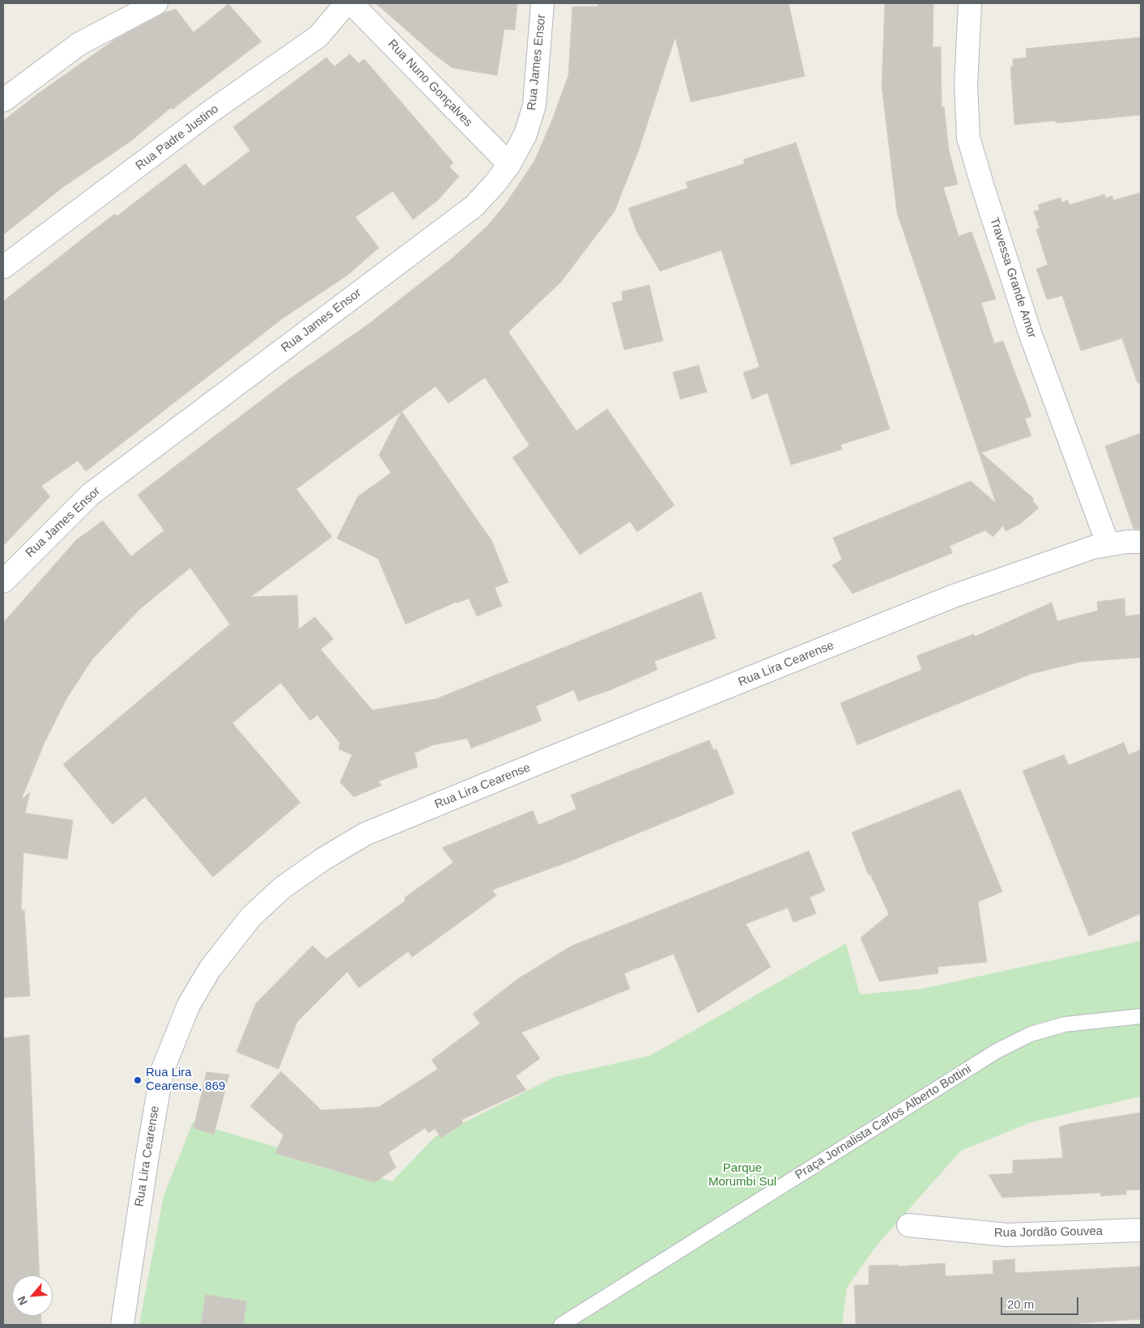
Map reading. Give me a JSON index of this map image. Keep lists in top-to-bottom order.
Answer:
{
  "streets": {
    "street": [
      "Rua James Ensor",
      "Rua Nuno Gonçalves",
      "Rua Padre Justino",
      "Travessa Grande Amor",
      "Rua Lira Cearense",
      "Rua Jordão Gouvea"
    ],
    "lane": ["Praça Jornalista Carlos Alberto Bottini"]
  },
  "crossings": [
    ["Rua James Ensor", "Rua Nuno Gonçalves"],
    ["Travessa Grande Amor", "Rua Lira Cearense"]
  ],
  "parks": ["Parque Morumbi Sul"],
  "places": ["Rua Lira Cearense, 869"],
  "scale_bar": "20 m",
  "north": "bottom left"
}
